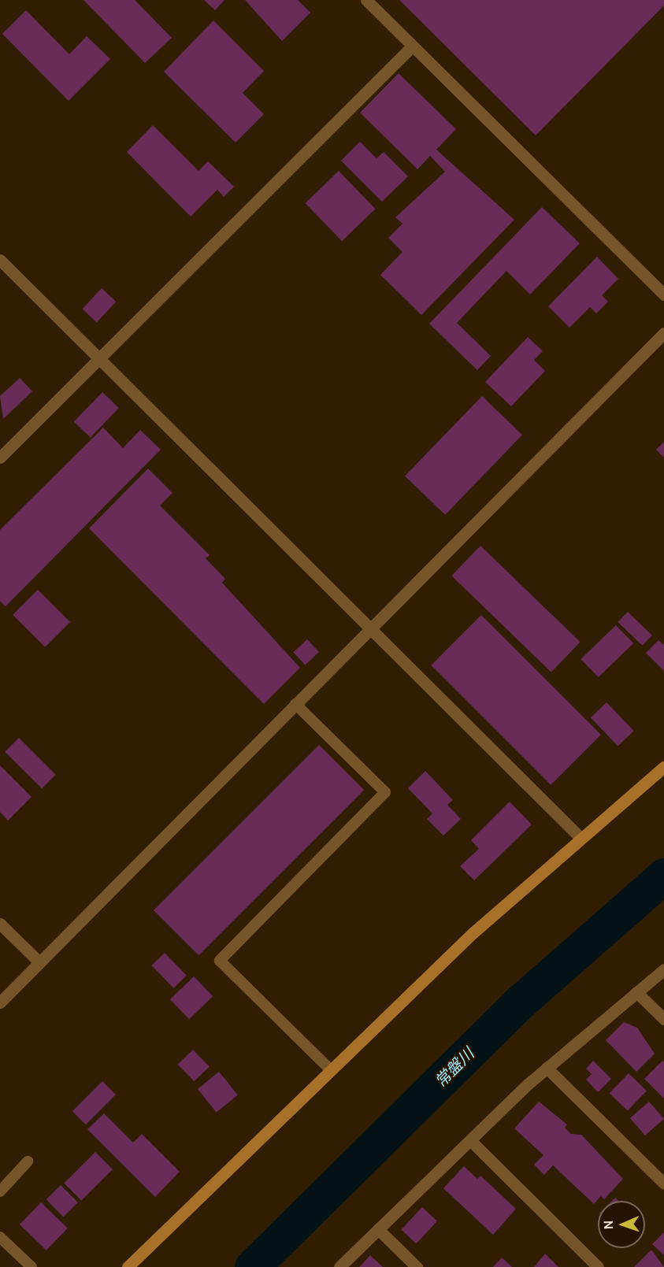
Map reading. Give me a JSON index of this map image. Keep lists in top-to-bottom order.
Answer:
{
  "water": ["常盤川"],
  "north": "left"
}
